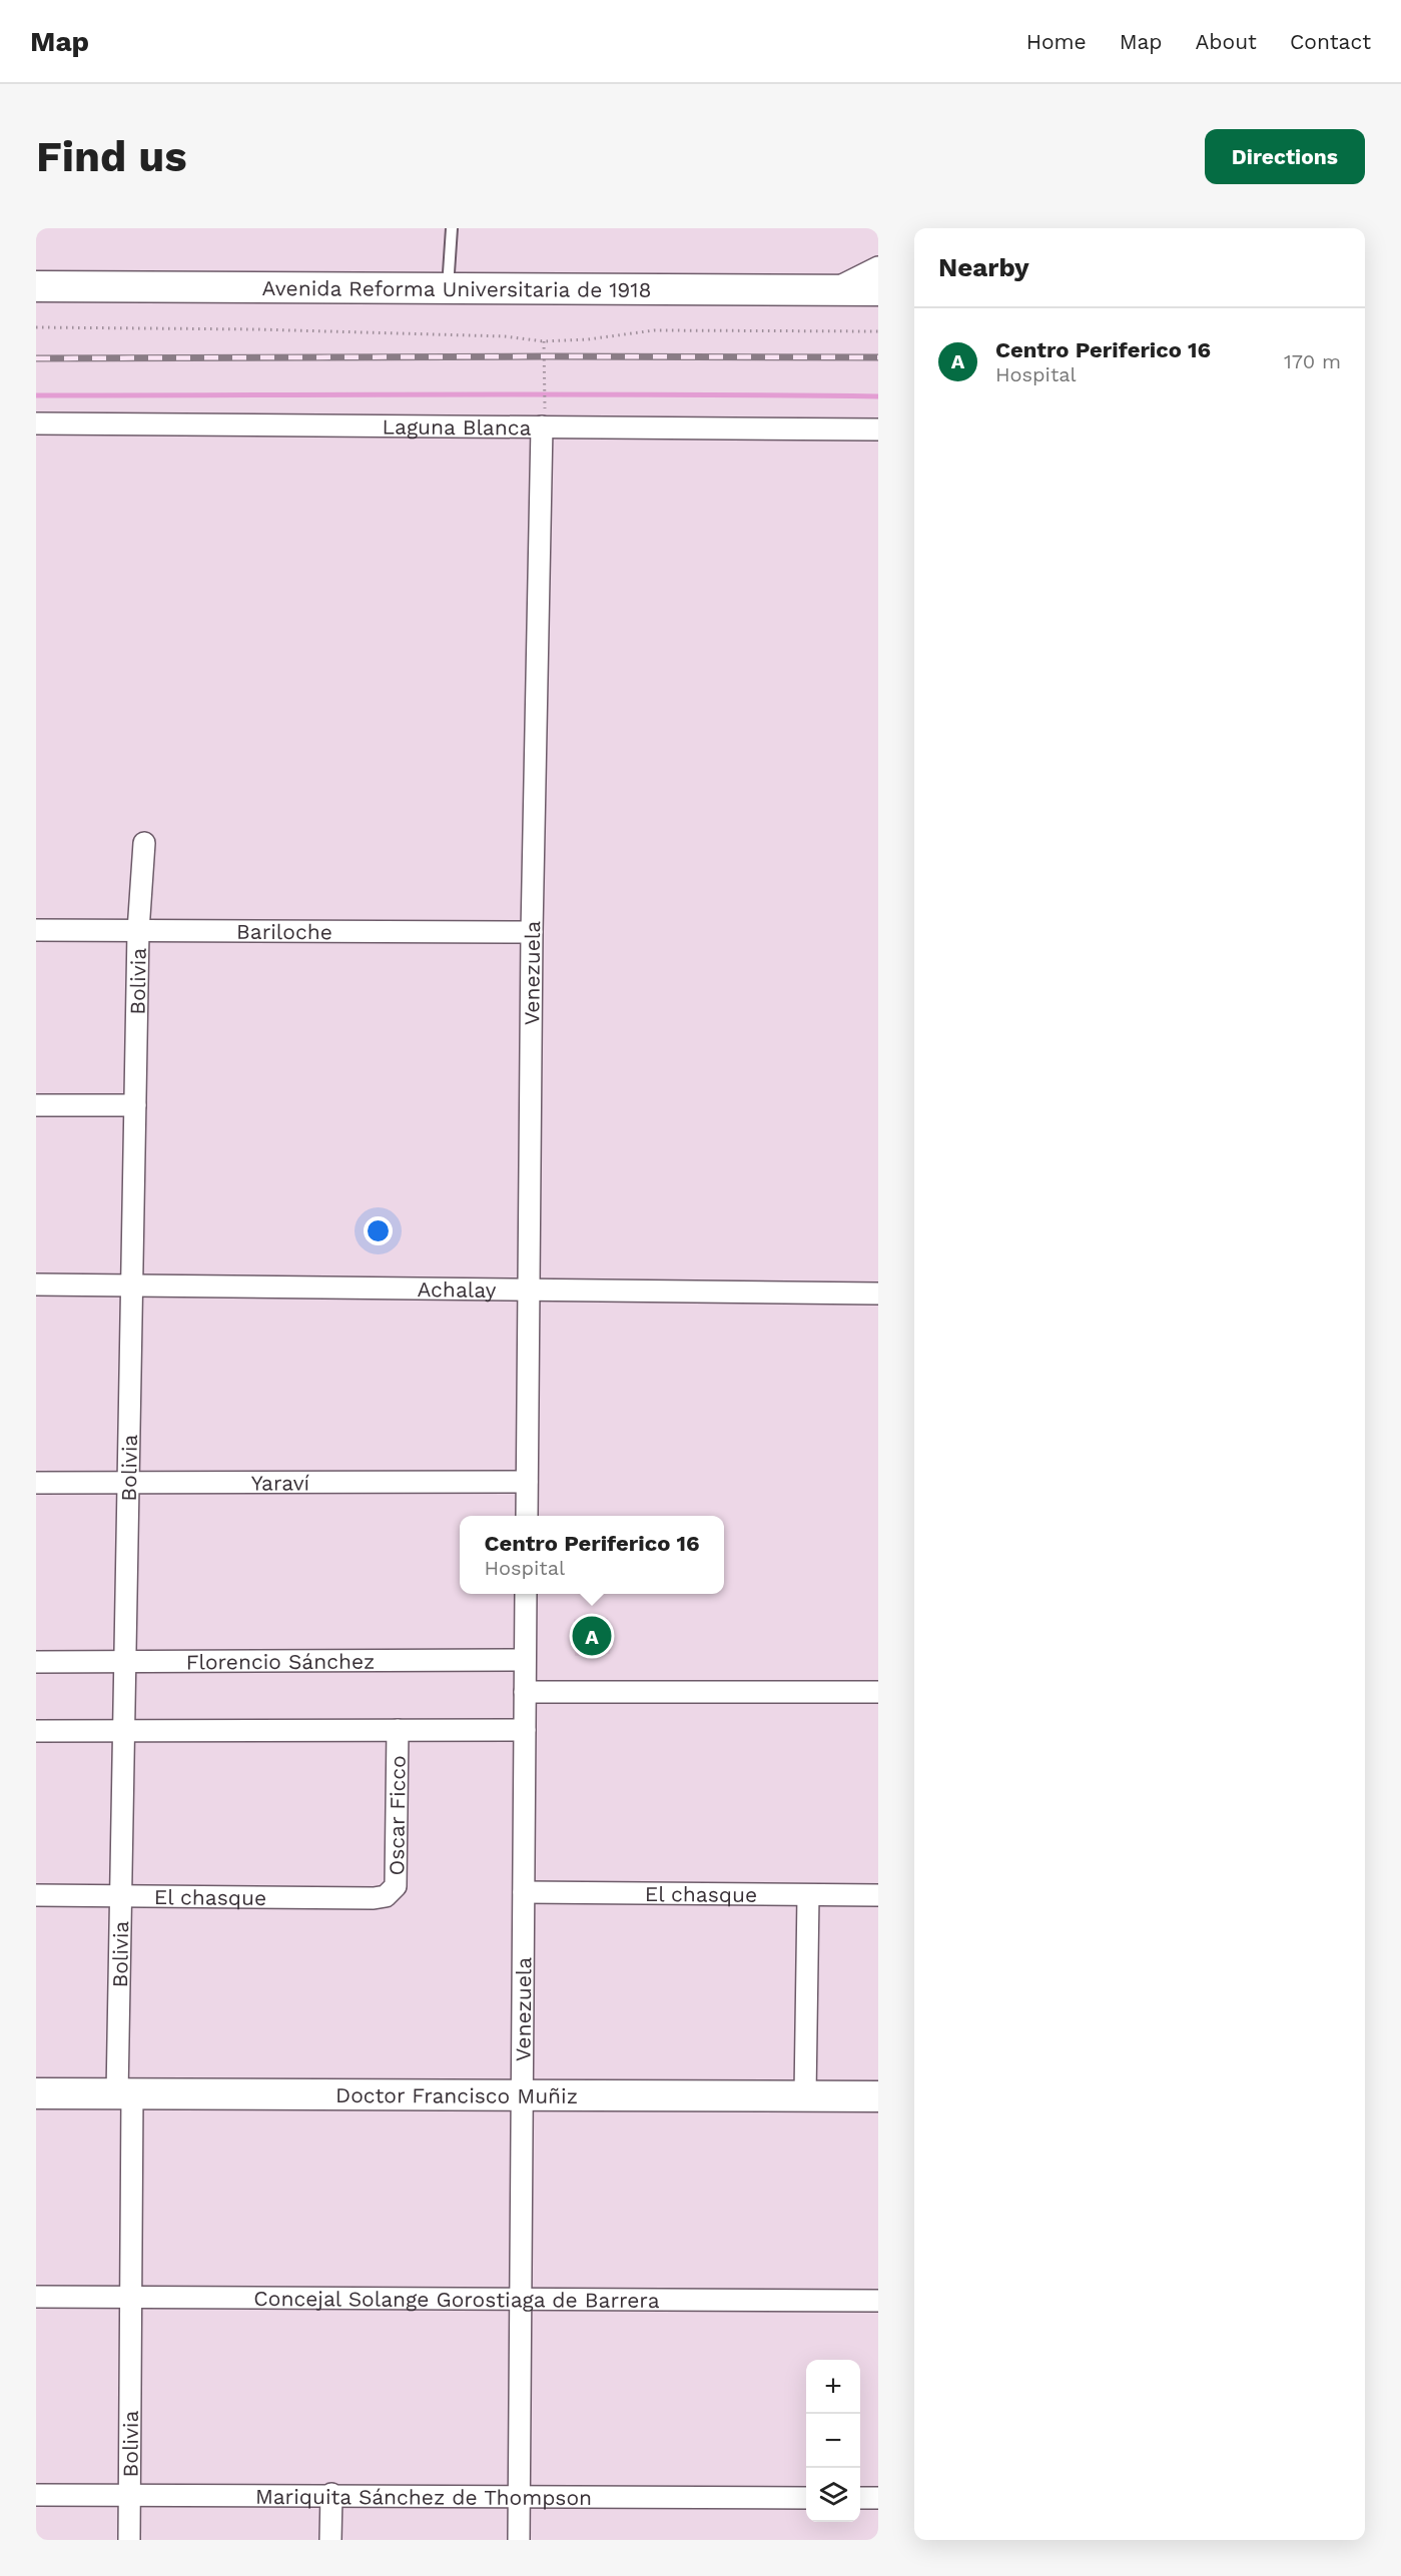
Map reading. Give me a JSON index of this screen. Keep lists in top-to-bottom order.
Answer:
{
  "streets": {
    "main road": ["Avenida Reforma Universitaria de 1918", "Doctor Francisco Muñiz"],
    "street": [
      "Laguna Blanca",
      "Bariloche",
      "Venezuela",
      "Bolivia",
      "Achalay",
      "Yaraví",
      "Florencio Sánchez",
      "Oscar Ficco",
      "El chasque",
      "Concejal Solange Gorostiaga de Barrera",
      "Mariquita Sánchez de Thompson"
    ]
  },
  "crossings": [
    ["Laguna Blanca", "Venezuela"],
    ["Bariloche", "Venezuela"],
    ["Bariloche", "Bolivia"],
    ["Venezuela", "Achalay"],
    ["Venezuela", "Yaraví"],
    ["Venezuela", "Florencio Sánchez"],
    ["Venezuela", "El chasque"],
    ["Venezuela", "Doctor Francisco Muñiz"],
    ["Venezuela", "Concejal Solange Gorostiaga de Barrera"],
    ["Venezuela", "Mariquita Sánchez de Thompson"],
    ["Bolivia", "Achalay"],
    ["Bolivia", "Yaraví"],
    ["Bolivia", "Florencio Sánchez"],
    ["Bolivia", "El chasque"],
    ["Bolivia", "Doctor Francisco Muñiz"],
    ["Bolivia", "Concejal Solange Gorostiaga de Barrera"],
    ["Bolivia", "Mariquita Sánchez de Thompson"],
    ["Oscar Ficco", "El chasque"]
  ],
  "page": {
    "header": "Map",
    "nav": [
      "Home",
      "Map",
      "About",
      "Contact"
    ],
    "buttons": "Directions",
    "title": "Find us",
    "heading": "Nearby",
    "list": [
      {
        "mark": "A",
        "name": "Centro Periferico 16",
        "note": "Hospital",
        "value": "170 m"
      }
    ],
    "popup": ["Centro Periferico 16", "Hospital"],
    "pins": "A",
    "map_buttons": ["+", "−"]
  }
}
